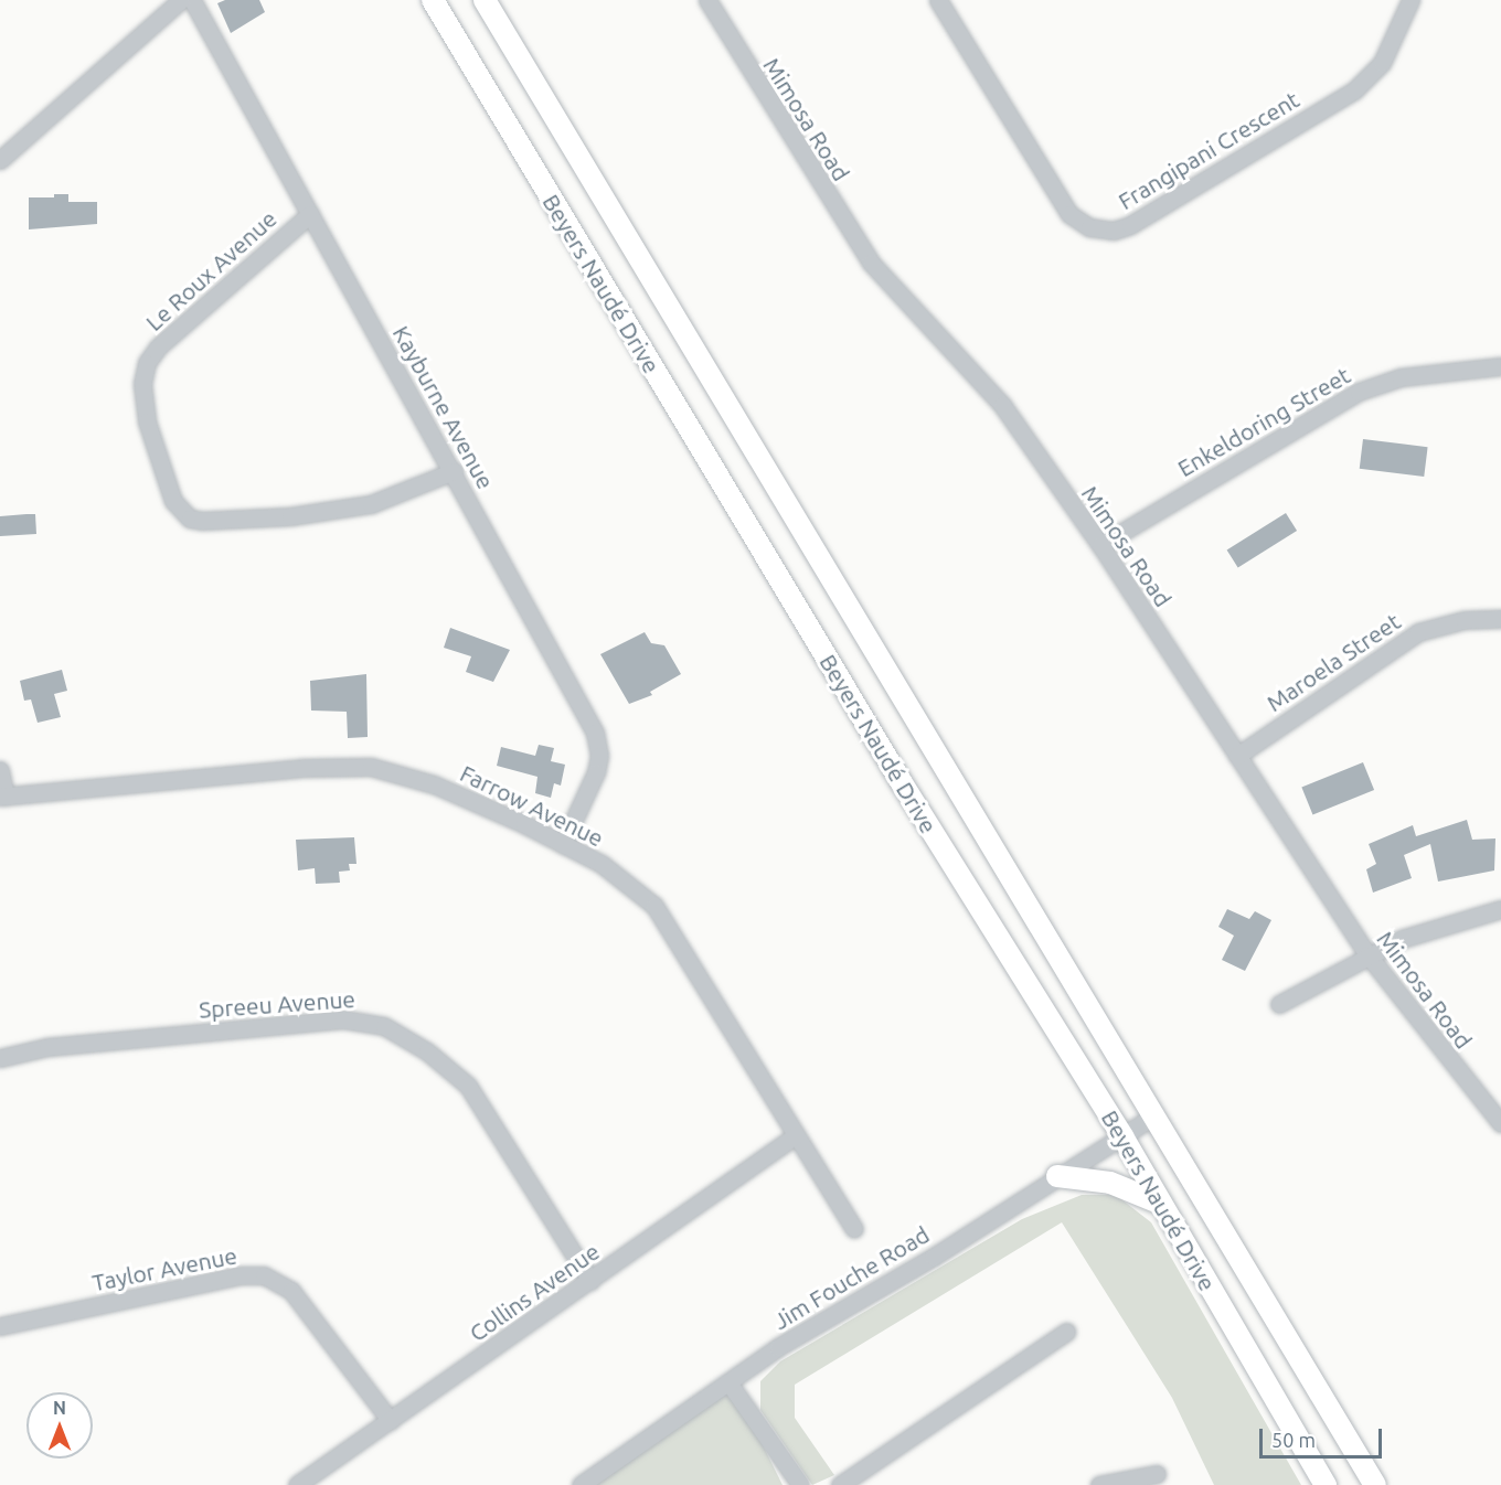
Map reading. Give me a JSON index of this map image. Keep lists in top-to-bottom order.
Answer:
{
  "streets": {
    "main road": ["Beyers Naudé Drive"],
    "street": [
      "Mimosa Road",
      "Frangipani Crescent",
      "Le Roux Avenue",
      "Kayburne Avenue",
      "Enkeldoring Street",
      "Maroela Street",
      "Farrow Avenue",
      "Spreeu Avenue",
      "Taylor Avenue",
      "Jim Fouche Road",
      "Collins Avenue"
    ]
  },
  "crossings": [
    ["Mimosa Road", "Enkeldoring Street"],
    ["Mimosa Road", "Maroela Street"],
    ["Le Roux Avenue", "Kayburne Avenue"],
    ["Beyers Naudé Drive", "Jim Fouche Road"],
    ["Kayburne Avenue", "Farrow Avenue"],
    ["Farrow Avenue", "Collins Avenue"],
    ["Spreeu Avenue", "Collins Avenue"],
    ["Taylor Avenue", "Collins Avenue"]
  ],
  "scale_bar": "50 m",
  "north": "top"
}
